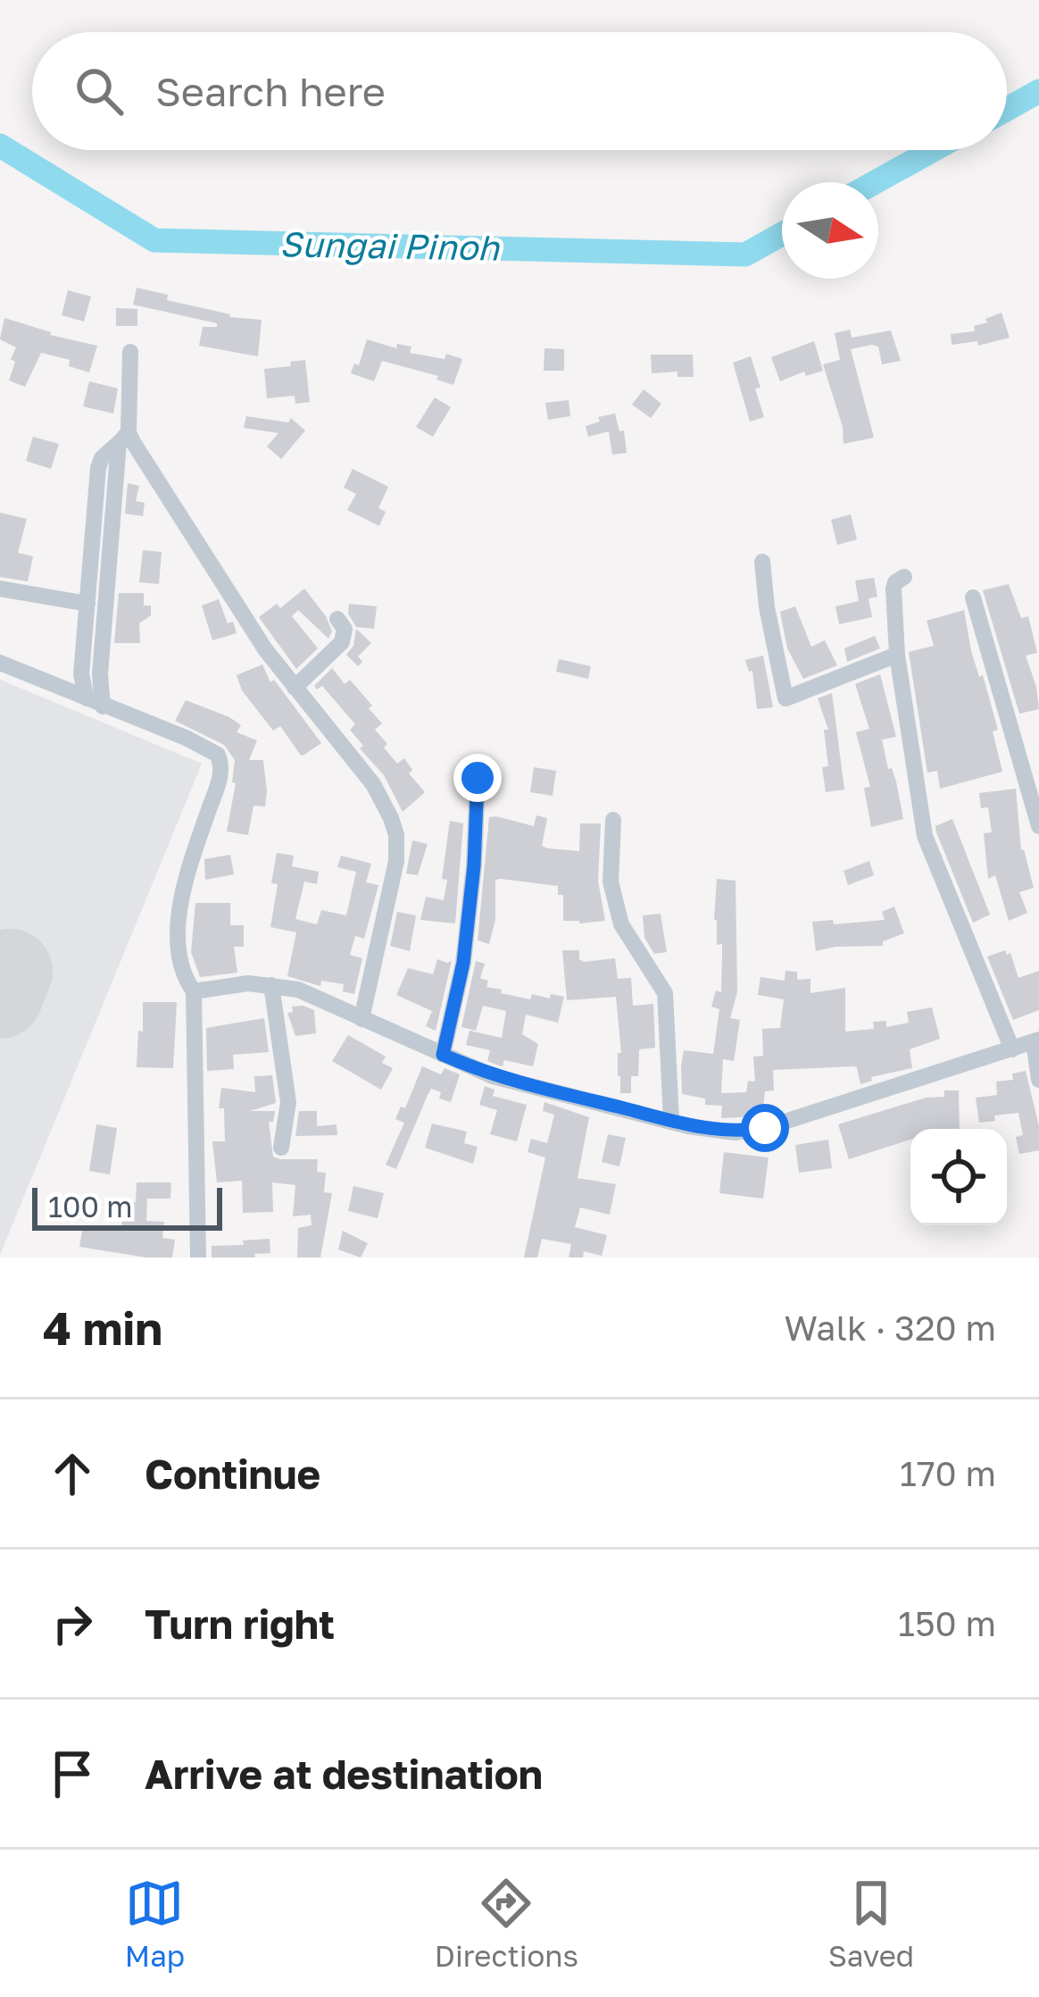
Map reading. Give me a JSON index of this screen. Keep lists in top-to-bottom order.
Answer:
{
  "water": ["Sungai Pinoh"],
  "scale_bar": "100 m",
  "north": "right",
  "page": {
    "search": "Search here",
    "scale": "100 m",
    "heading": ["4 min", "Walk · 320 m"],
    "list": [
      ["Continue", "170 m"],
      ["Turn right", "150 m"],
      "Arrive at destination"
    ],
    "nav": ["Map", "Directions", "Saved"]
  }
}
